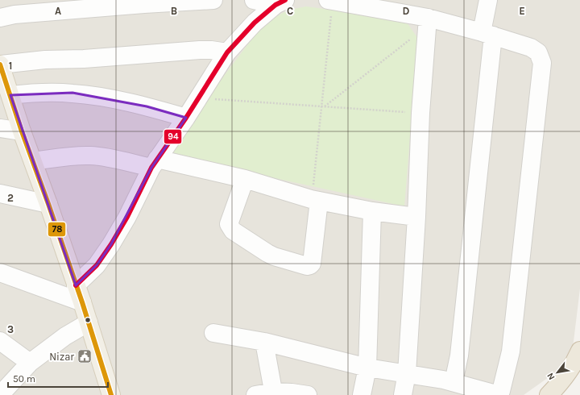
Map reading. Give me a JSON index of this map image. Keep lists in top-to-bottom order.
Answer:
{
  "places": {
    "public building": ["Nizar"]
  },
  "lines": ["transit line 94", "transit line 78"],
  "scale_bar": "50 m",
  "north": "bottom left",
  "grid": {
    "columns": [
      "A",
      "B",
      "C",
      "D",
      "E"
    ],
    "rows": ["1", "2", "3"]
  }
}
